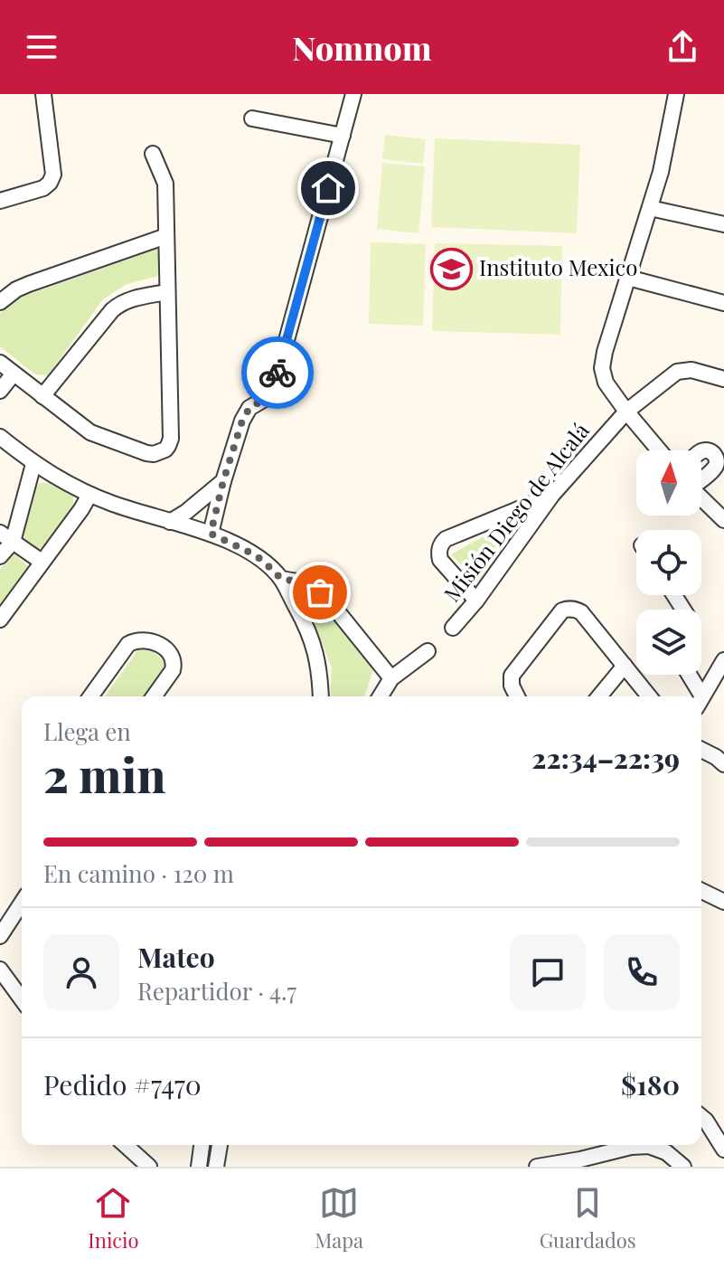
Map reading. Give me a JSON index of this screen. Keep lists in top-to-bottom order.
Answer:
{
  "streets": {
    "street": ["Misión Diego de Alcalá"]
  },
  "places": {
    "school or university": ["Instituto Mexico"]
  },
  "north": "top",
  "page": {
    "header": "Nomnom",
    "heading": ["2 min", "Llega en", "22:34–22:39"],
    "panel": [
      "Mateo",
      "Repartidor · 4.7",
      "Pedido #7470",
      "$180"
    ],
    "bar": "En camino · 120 m",
    "tabs": ["Inicio", "Mapa", "Guardados"]
  }
}
